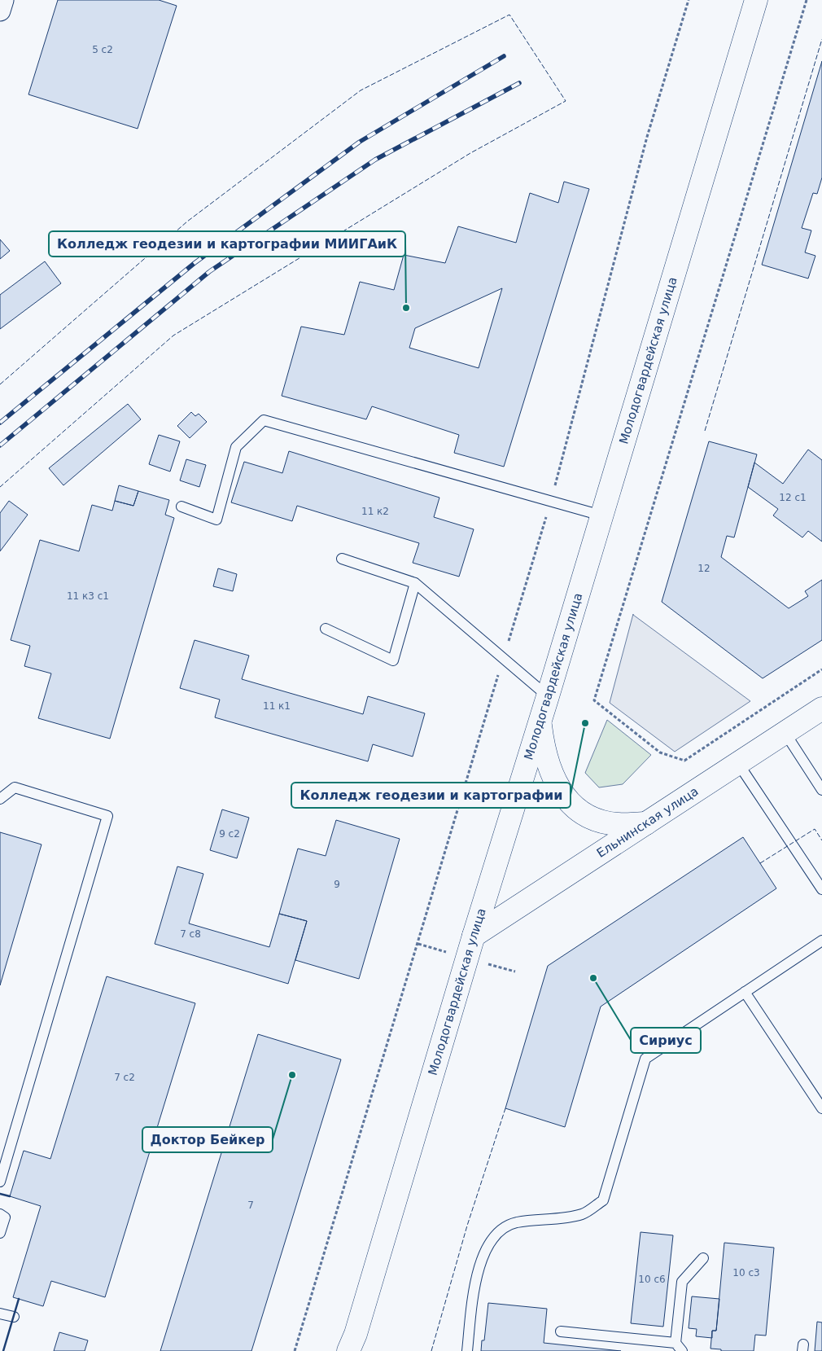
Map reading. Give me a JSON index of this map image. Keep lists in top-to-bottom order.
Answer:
{
  "streets": {
    "street": ["Молодогвардейская улица", "Ельнинская улица"]
  },
  "crossings": [
    ["Молодогвардейская улица", "Ельнинская улица"]
  ],
  "places": [
    "Колледж геодезии и картографии МИИГАиК",
    "Колледж геодезии и картографии",
    "Сириус",
    "Доктор Бейкер"
  ],
  "house_numbers": [
    "5 с2",
    "12 с1",
    "11 к2",
    "12",
    "11 к3 с1",
    "11 к1",
    "9 c2",
    "9",
    "7 с8",
    "7 с2",
    "7",
    "10 с3",
    "10 с6"
  ]
}
